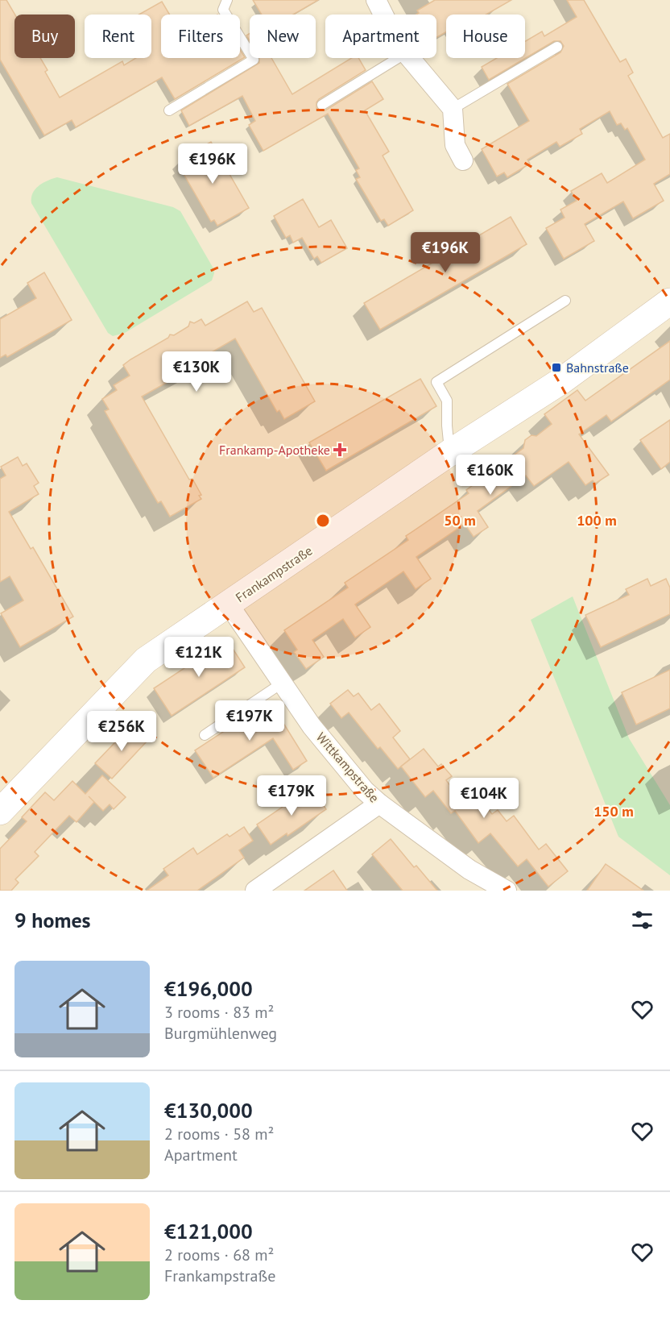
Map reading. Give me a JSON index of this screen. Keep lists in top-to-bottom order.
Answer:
{
  "streets": {
    "street": ["Frankampstraße", "Wittkampstraße"]
  },
  "crossings": [
    ["Frankampstraße", "Wittkampstraße"]
  ],
  "places": {
    "transit": ["Bahnstraße"],
    "health": ["Frankamp-Apotheke"]
  },
  "page": {
    "chip": [
      "Buy",
      "Rent",
      "Filters",
      "New",
      "Apartment",
      "House"
    ],
    "price": [
      "€196K",
      "€196K",
      "€130K",
      "€160K",
      "€121K",
      "€197K",
      "€256K",
      "€179K",
      "€104K"
    ],
    "heading": "9 homes",
    "list": [
      {
        "name": "€196,000",
        "note": "3 rooms · 83 m² · Burgmühlenweg"
      },
      {
        "name": "€130,000",
        "note": "2 rooms · 58 m² · Apartment"
      },
      {
        "name": "€121,000",
        "note": "2 rooms · 68 m² · Frankampstraße"
      }
    ]
  },
  "rings": ["50 m", "100 m", "150 m"]
}
